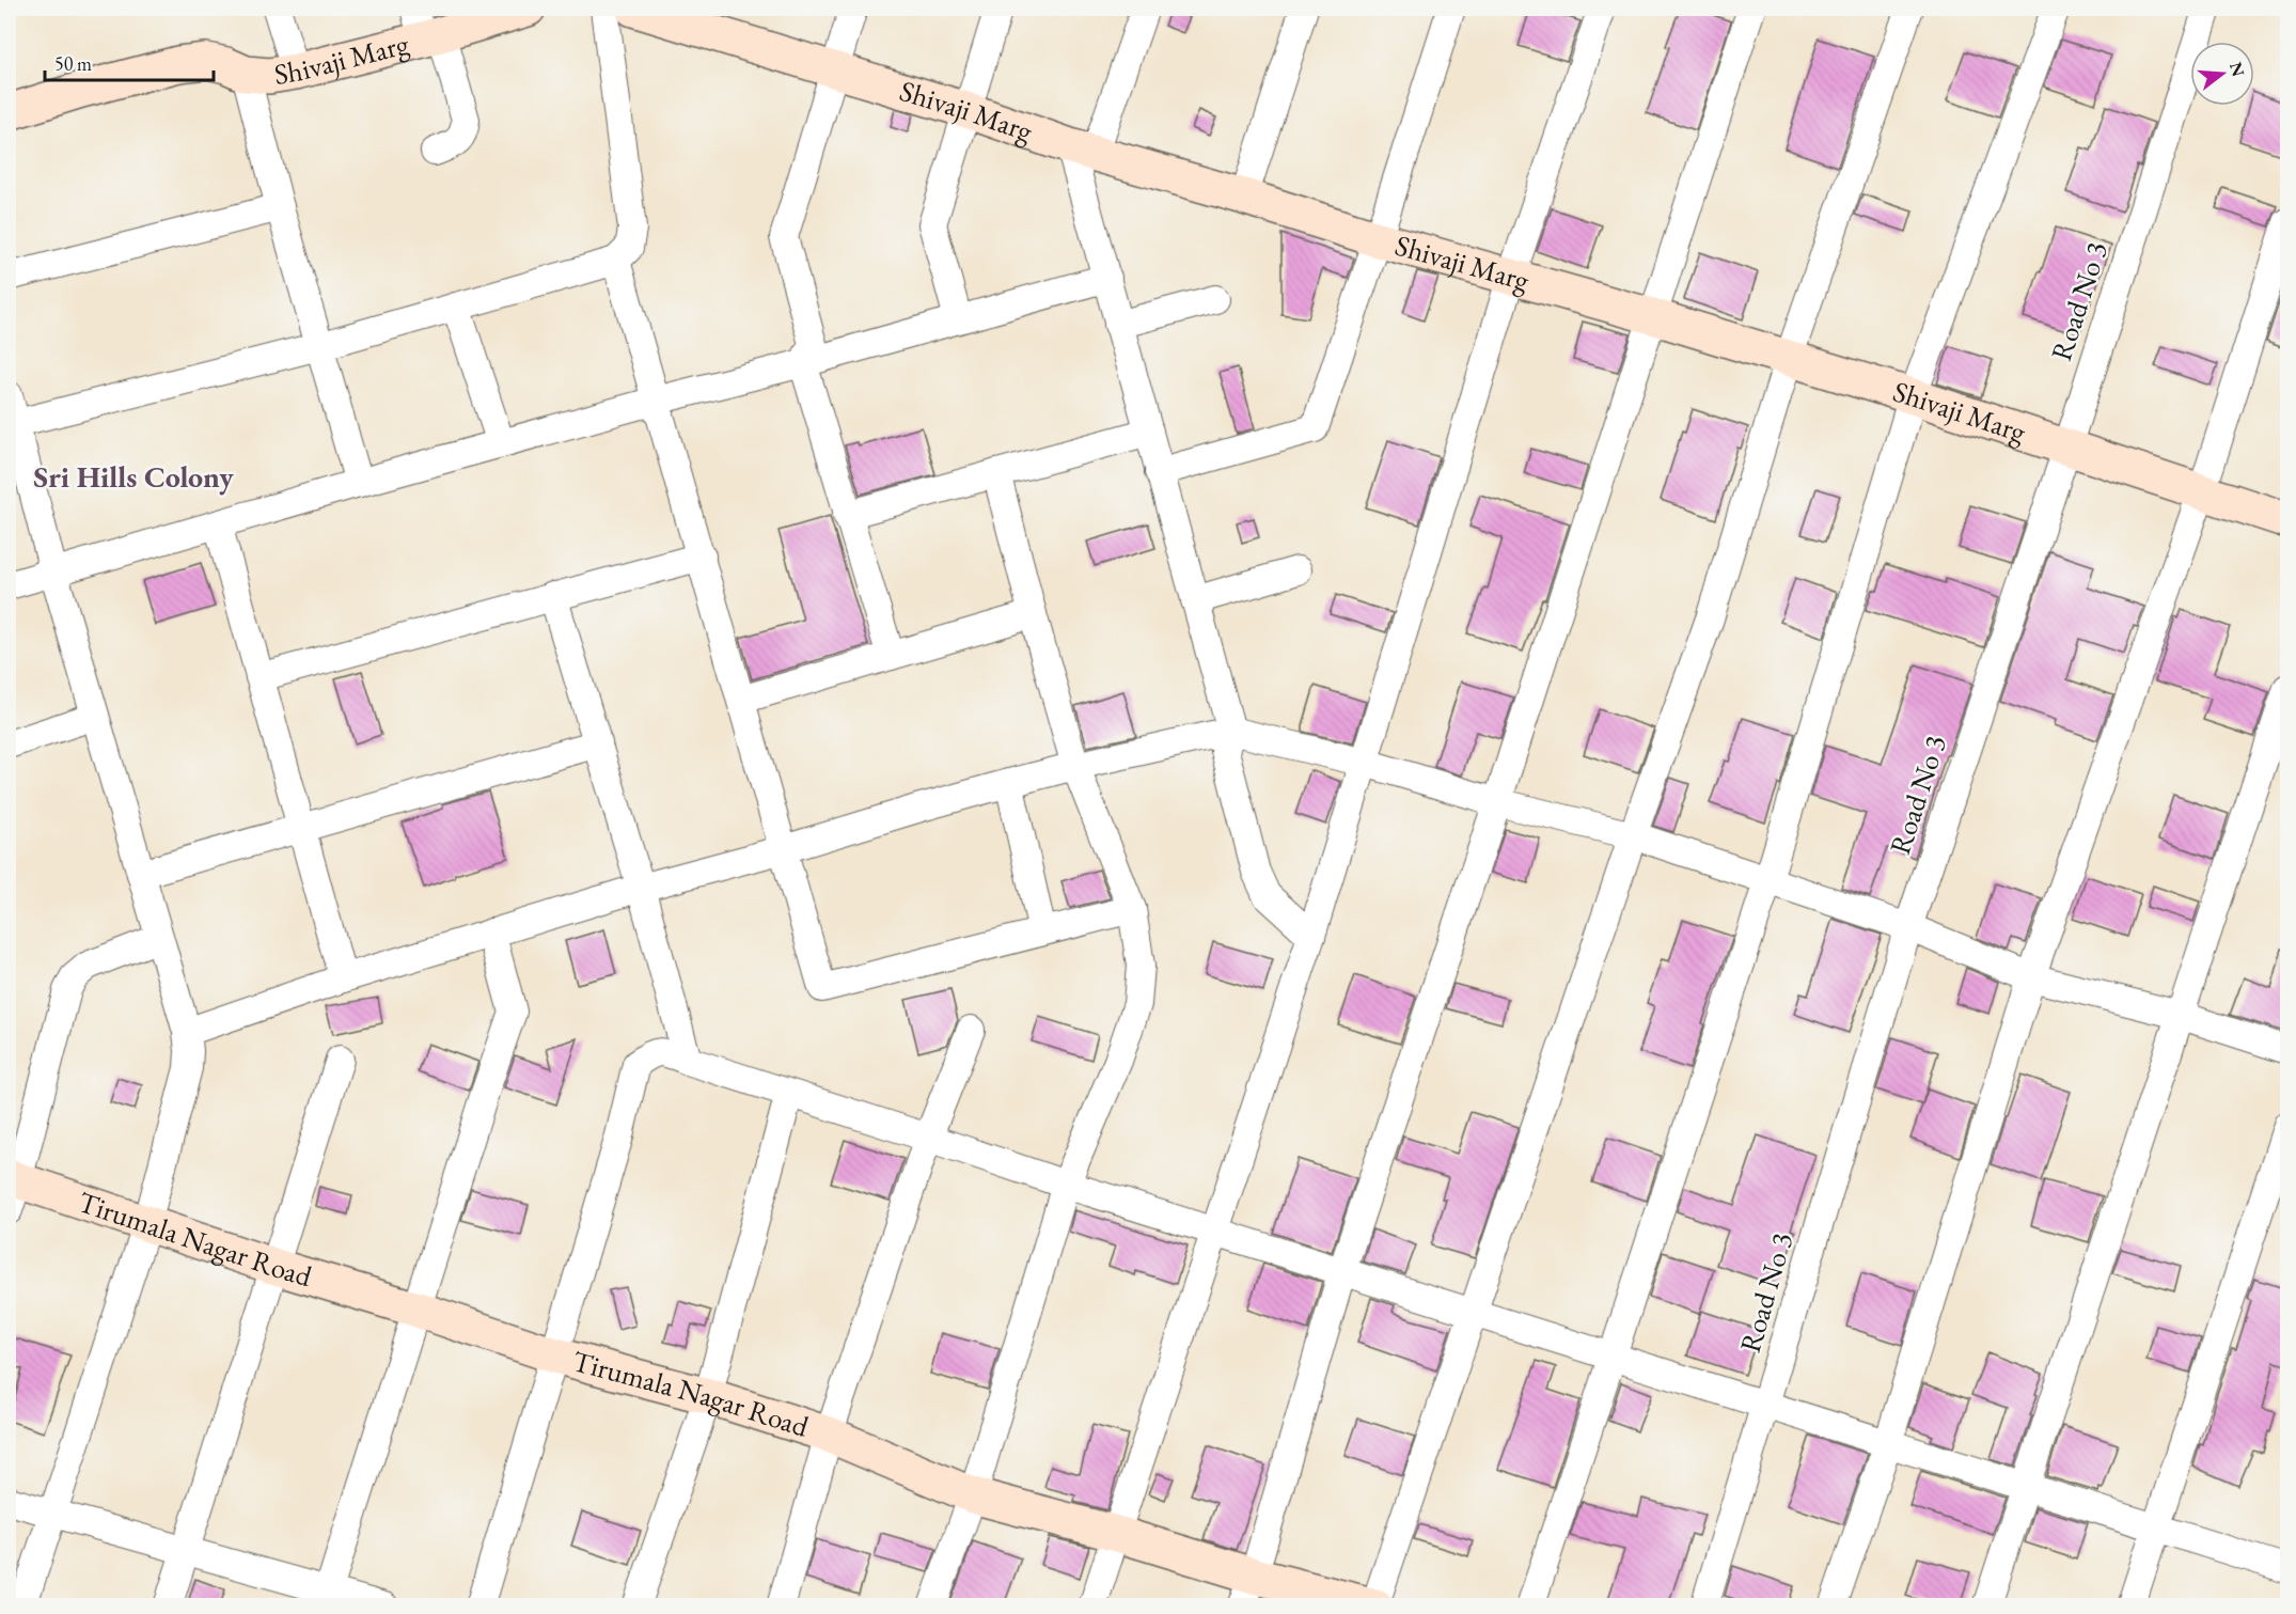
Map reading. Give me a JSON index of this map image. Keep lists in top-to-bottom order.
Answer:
{
  "streets": {
    "street": ["Shivaji Marg", "Road No 3", "Tirumala Nagar Road"]
  },
  "crossings": [
    ["Shivaji Marg", "Road No 3"]
  ],
  "districts": ["Sri Hills Colony"],
  "scale_bar": "50 m",
  "north": "right"
}
